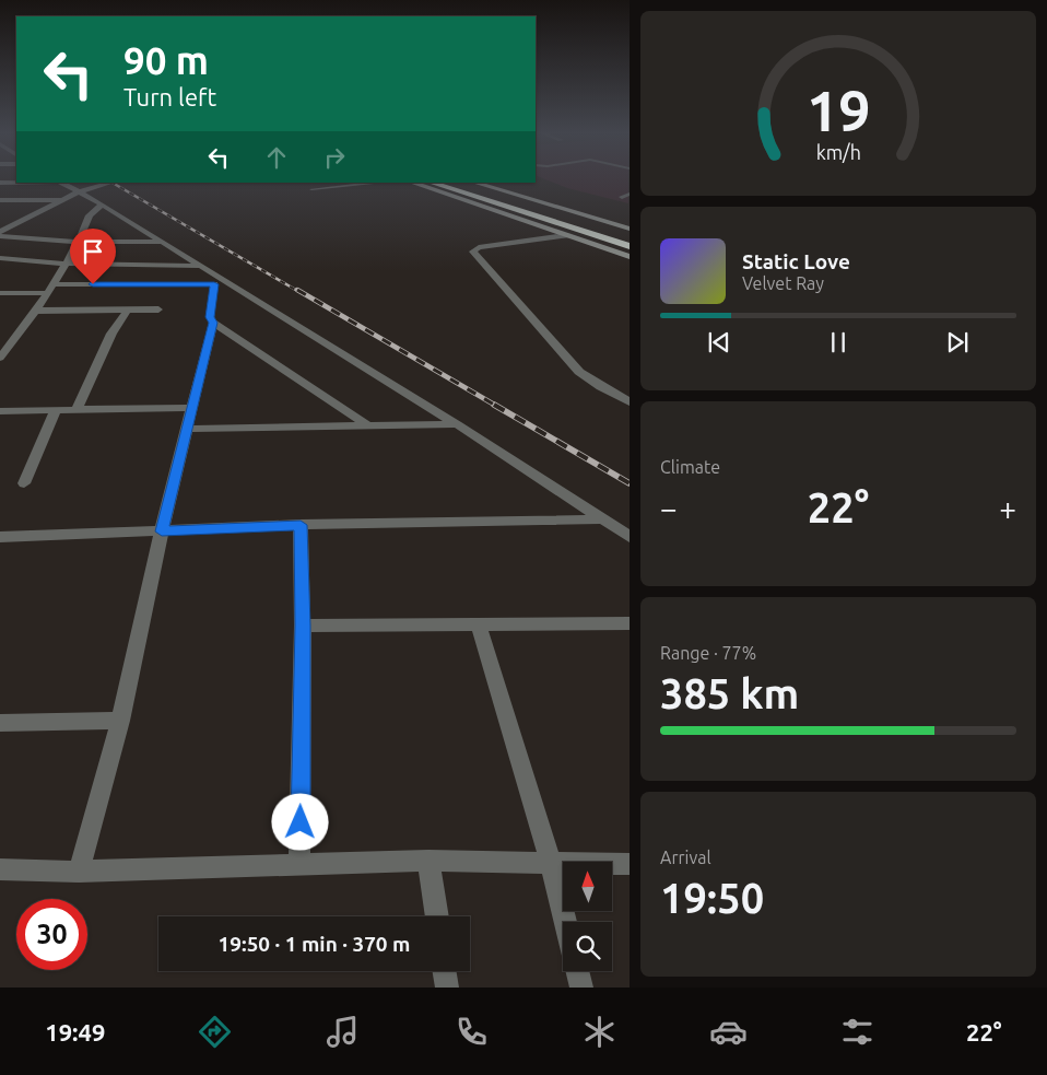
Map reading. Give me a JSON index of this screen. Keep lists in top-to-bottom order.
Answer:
{
  "north": "top",
  "page": {
    "turn": ["90 m", "Turn left"],
    "song": ["Static Love", "Velvet Ray"],
    "tile": [
      "Climate",
      ["Range · 77%", "385 km"],
      ["Arrival", "19:50"]
    ],
    "heat": ["−", "22°", "+"],
    "limit": "30",
    "trip": "19:50 · 1 min · 370 m",
    "tabs": ["19:49", "22°"],
    "gauge": ["19", "km/h"]
  }
}
